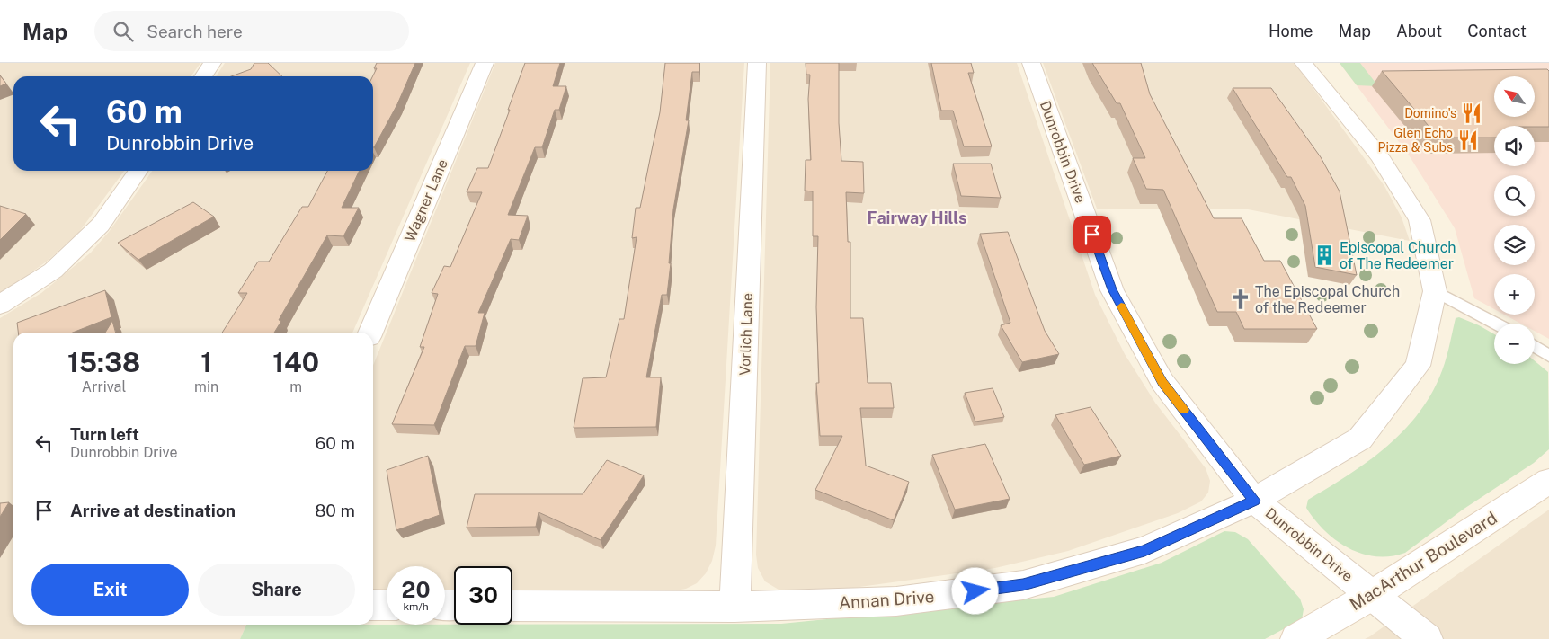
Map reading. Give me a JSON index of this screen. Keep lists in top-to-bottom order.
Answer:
{
  "streets": {
    "street": [
      "Dunrobbin Drive",
      "Wagner Lane",
      "Vorlich Lane",
      "MacArthur Boulevard",
      "Annan Drive"
    ]
  },
  "crossings": [
    ["Dunrobbin Drive", "MacArthur Boulevard"],
    ["Dunrobbin Drive", "Annan Drive"],
    ["Vorlich Lane", "Annan Drive"]
  ],
  "districts": ["Fairway Hills"],
  "places": {
    "restaurant": ["Domino's", "Glen Echo Pizza & Subs"],
    "building": ["Episcopal Church of The Redeemer"],
    "church": ["The Episcopal Church of the Redeemer"]
  },
  "north": "top left",
  "page": {
    "header": "Map",
    "search": "Search here",
    "nav": [
      "Home",
      "Map",
      "About",
      "Contact"
    ],
    "map_buttons": ["+", "−"],
    "turn": ["60 m", "Dunrobbin Drive"],
    "eta": [
      "15:38",
      "Arrival",
      "1",
      "min",
      "140",
      "m"
    ],
    "list": [
      {
        "name": "Turn left",
        "note": "Dunrobbin Drive",
        "value": "60 m"
      },
      {
        "name": "Arrive at destination",
        "value": "80 m"
      }
    ],
    "buttons": ["Exit", "Share"],
    "speed": "20 km/h",
    "limit": "30"
  }
}
